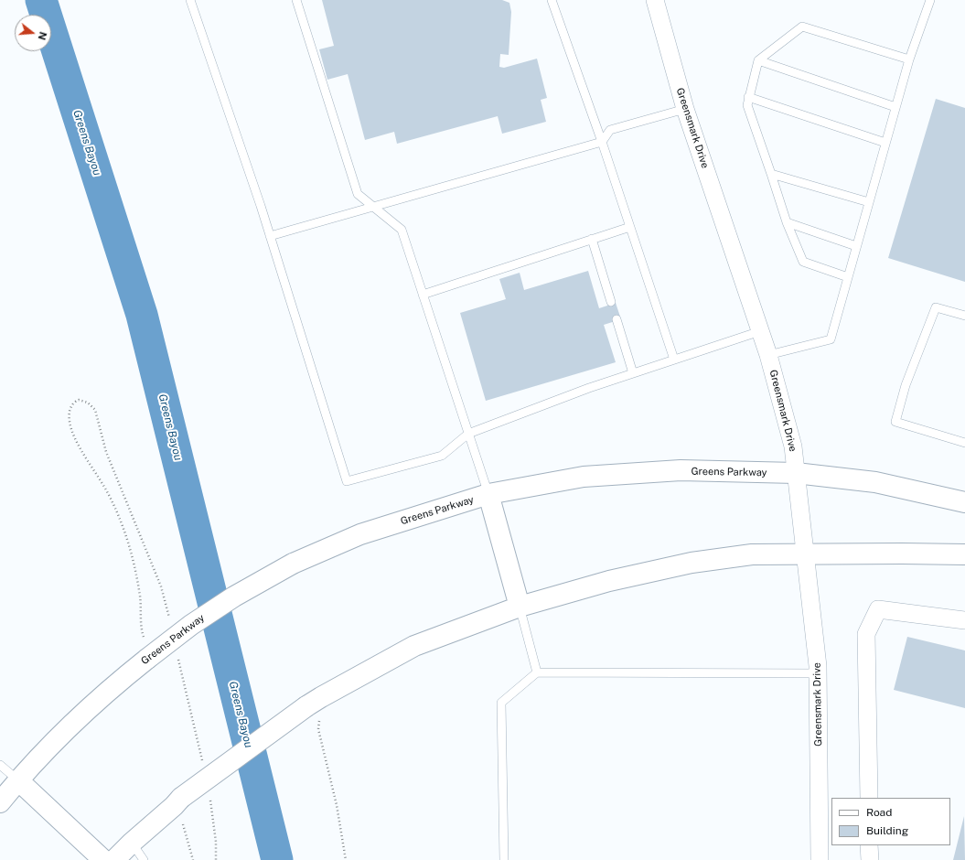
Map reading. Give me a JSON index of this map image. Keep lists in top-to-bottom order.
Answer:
{
  "streets": {
    "street": ["Greensmark Drive", "Greens Parkway"]
  },
  "crossings": [
    ["Greensmark Drive", "Greens Parkway"]
  ],
  "water": ["Greens Bayou"],
  "legend": ["Road", "Building"],
  "north": "right"
}
